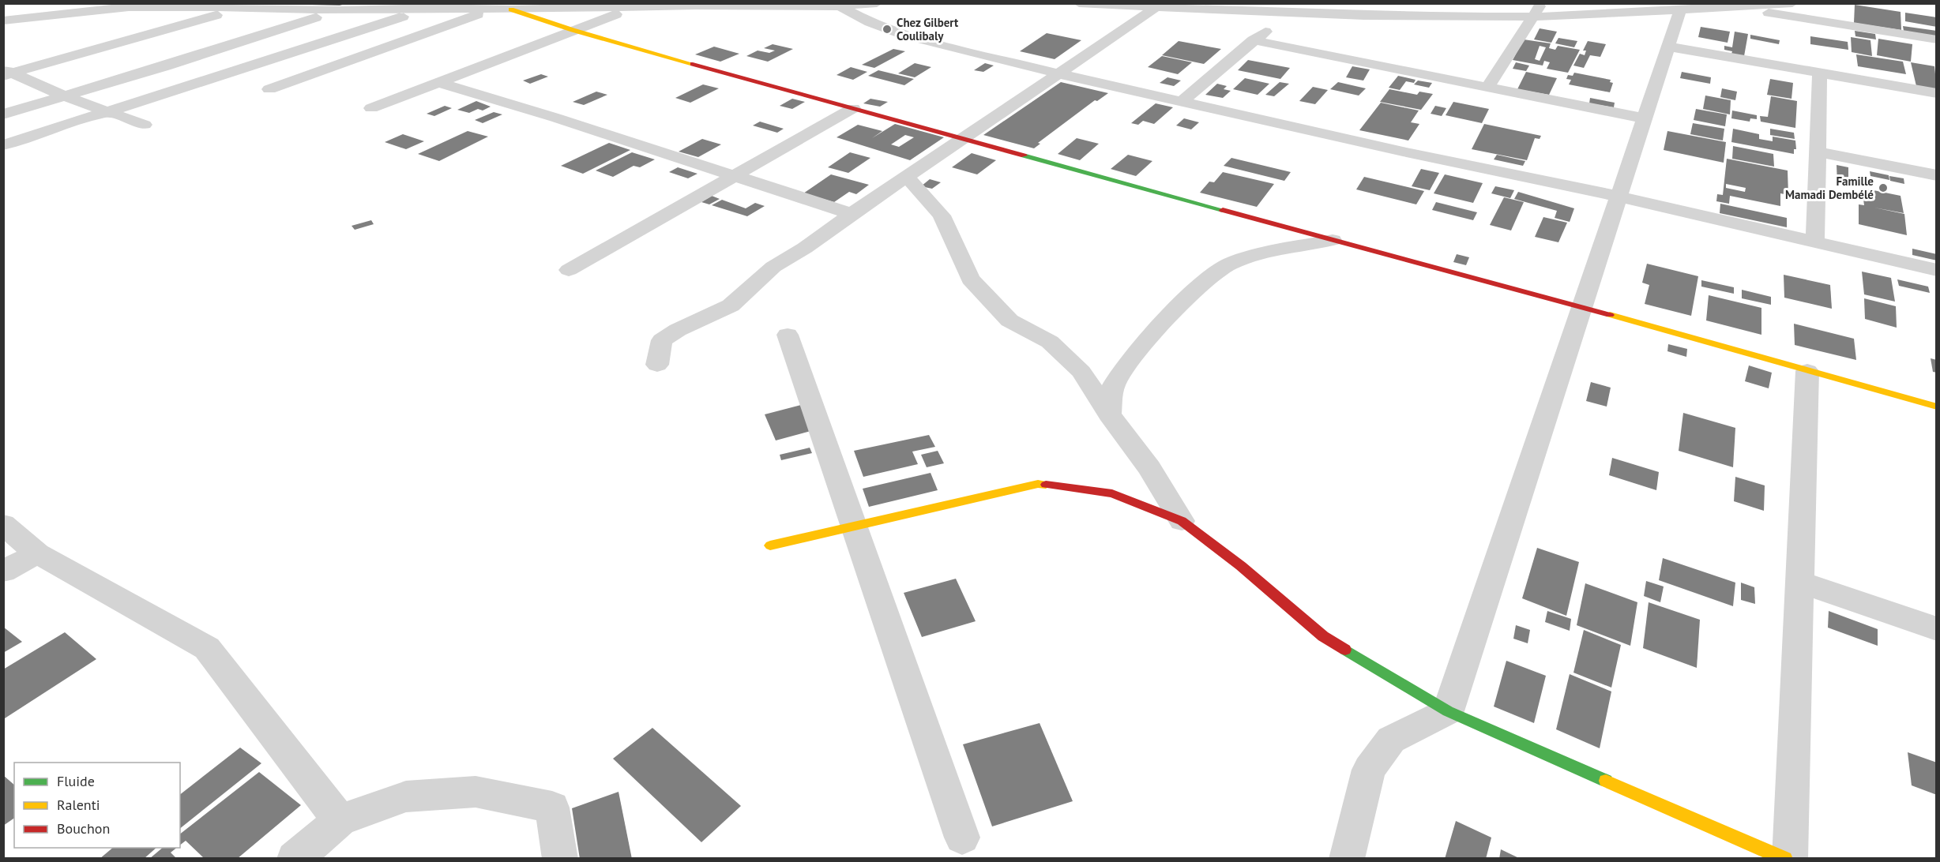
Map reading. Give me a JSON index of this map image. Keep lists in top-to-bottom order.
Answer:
{
  "places": ["Chez Gilbert Coulibaly", "Famille Mamadi Dembélé"],
  "legend": ["Fluide", "Ralenti", "Bouchon"]
}
